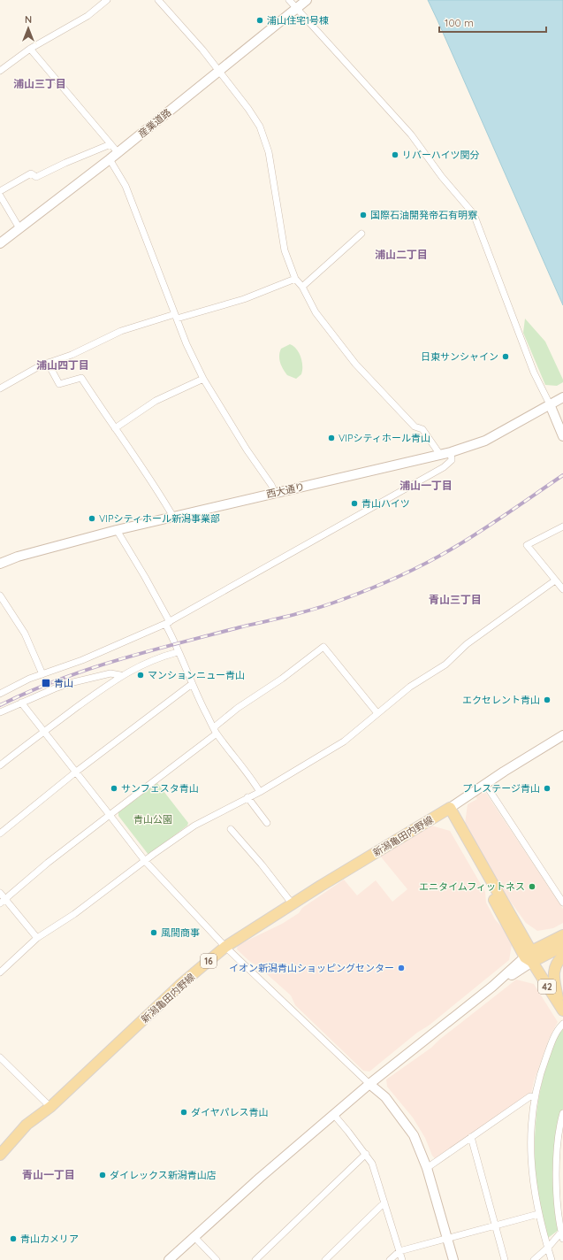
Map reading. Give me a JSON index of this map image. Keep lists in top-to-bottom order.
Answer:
{
  "streets": {
    "main road": ["新潟亀田内野線", "16", "42"],
    "street": ["産業道路", "西大通り"]
  },
  "districts": [
    "浦山三丁目",
    "浦山二丁目",
    "浦山四丁目",
    "浦山一丁目",
    "青山三丁目",
    "青山一丁目"
  ],
  "parks": ["青山公園"],
  "places": {
    "other": [
      "浦山住宅1号棟",
      "リバーハイツ関分",
      "国際石油開発帝石有明寮",
      "日東サンシャイン",
      "VIPシティホール青山",
      "青山ハイツ",
      "VIPシティホール新潟事業部",
      "マンションニュー青山",
      "エクセレント青山",
      "サンフェスタ青山",
      "プレステージ青山",
      "エニタイムフィットネス",
      "風間商事",
      "イオン新潟青山ショッピングセンター",
      "ダイヤパレス青山",
      "ダイレックス新潟青山店",
      "青山カメリア"
    ],
    "transit": ["青山"]
  },
  "scale_bar": "100 m",
  "north": "top"
}
